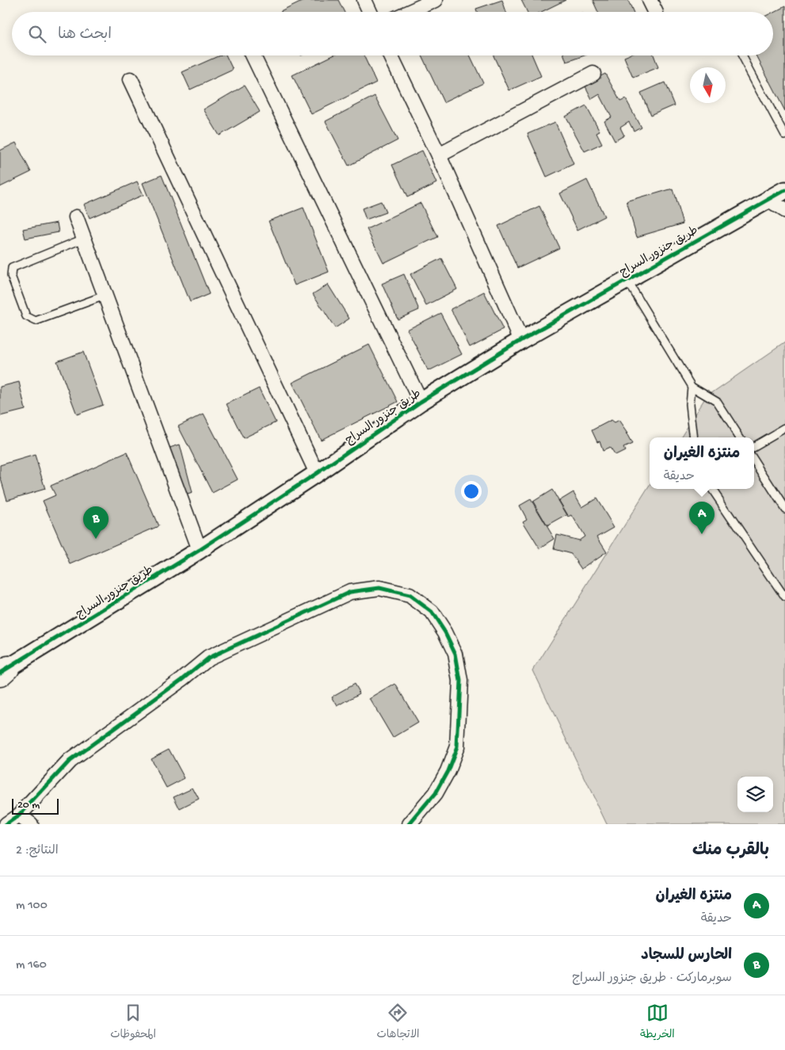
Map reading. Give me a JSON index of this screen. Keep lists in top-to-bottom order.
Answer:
{
  "streets": {
    "street": ["طريق جنزور السراج"]
  },
  "scale_bar": "20 m",
  "north": "bottom",
  "page": {
    "search": "ابحث هنا",
    "popup": ["منتزه الغيران", "حديقة"],
    "pins": ["A", "B"],
    "scale": "20 m",
    "heading": ["بالقرب منك", "النتائج: 2"],
    "list": [
      {
        "mark": "A",
        "name": "منتزه الغيران",
        "note": "حديقة",
        "value": "100 m"
      },
      {
        "mark": "B",
        "name": "الحارس للسجاد",
        "note": "سوبرماركت · طريق جنزور السراج",
        "value": "160 m"
      }
    ],
    "nav": ["الخريطة", "الاتجاهات", "المحفوظات"]
  }
}
